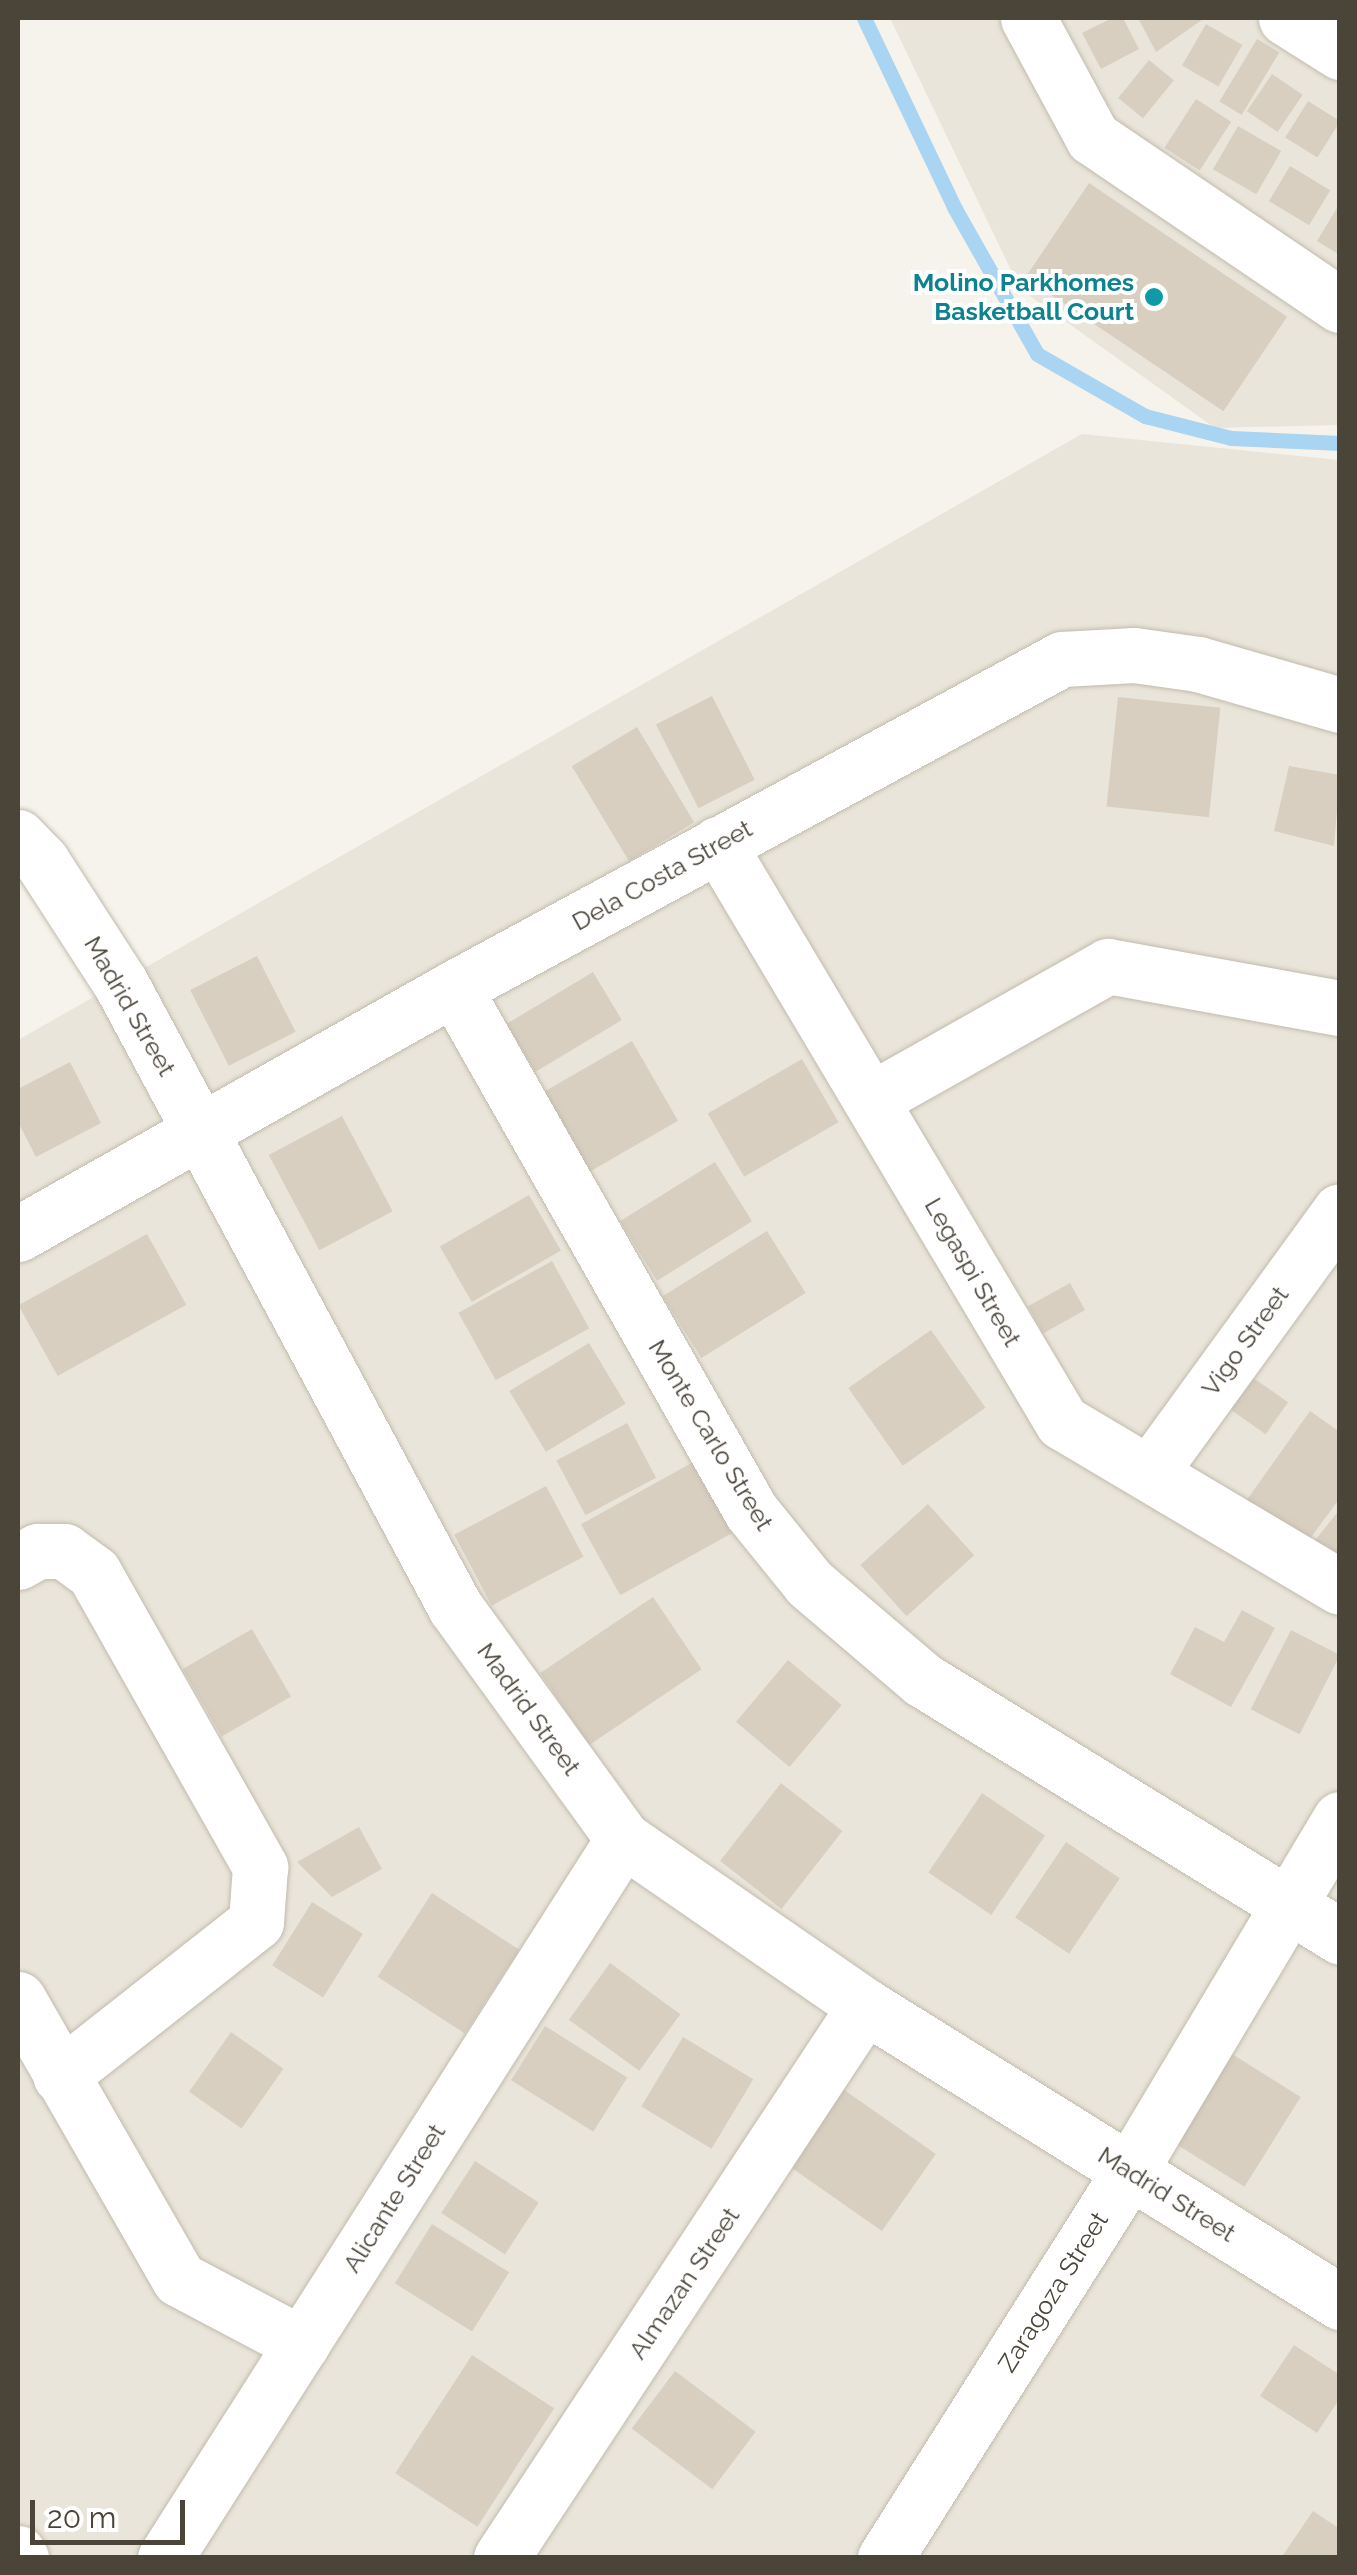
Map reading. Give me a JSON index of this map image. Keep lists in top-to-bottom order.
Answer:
{
  "streets": {
    "street": [
      "Dela Costa Street",
      "Madrid Street",
      "Legaspi Street",
      "Vigo Street",
      "Monte Carlo Street",
      "Alicante Street",
      "Almazan Street",
      "Zaragoza Street"
    ]
  },
  "crossings": [
    ["Dela Costa Street", "Madrid Street"],
    ["Dela Costa Street", "Legaspi Street"],
    ["Dela Costa Street", "Monte Carlo Street"],
    ["Madrid Street", "Alicante Street"],
    ["Madrid Street", "Almazan Street"],
    ["Madrid Street", "Zaragoza Street"],
    ["Legaspi Street", "Vigo Street"],
    ["Monte Carlo Street", "Zaragoza Street"]
  ],
  "places": ["Molino Parkhomes Basketball Court"],
  "scale_bar": "20 m"
}
